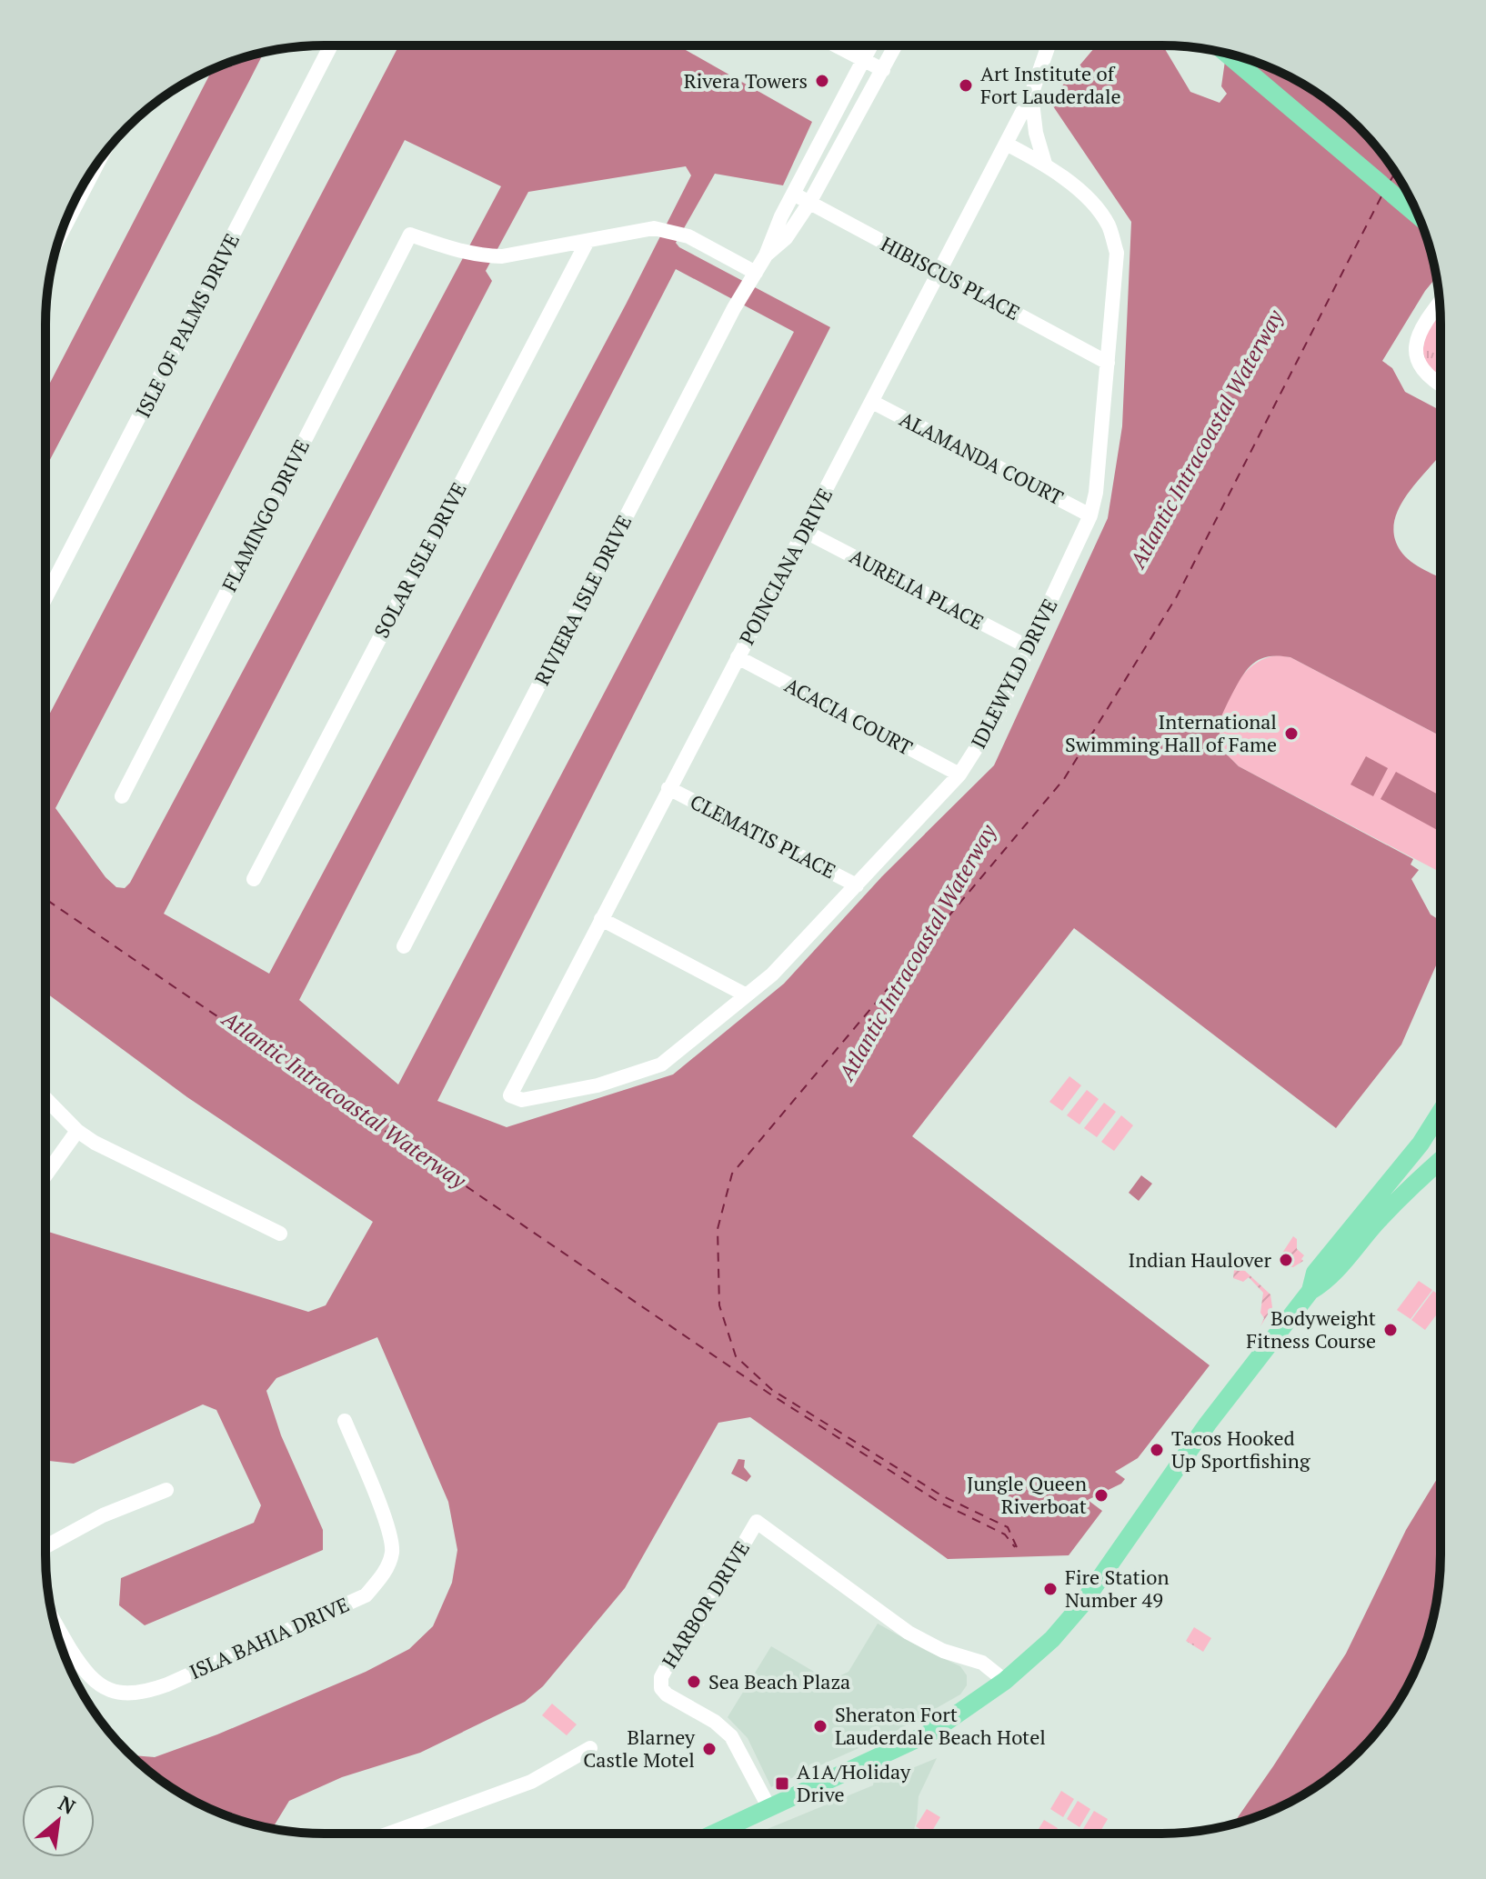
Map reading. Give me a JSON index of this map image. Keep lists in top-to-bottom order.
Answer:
{
  "streets": {
    "street": [
      "HIBISCUS PLACE",
      "ISLE OF PALMS DRIVE",
      "ALAMANDA COURT",
      "FLAMINGO DRIVE",
      "SOLAR ISLE DRIVE",
      "POINCIANA DRIVE",
      "AURELIA PLACE",
      "RIVIERA ISLE DRIVE",
      "IDLEWYLD DRIVE",
      "ACACIA COURT",
      "CLEMATIS PLACE",
      "HARBOR DRIVE",
      "ISLA BAHIA DRIVE"
    ]
  },
  "crossings": [
    ["HIBISCUS PLACE", "POINCIANA DRIVE"],
    ["HIBISCUS PLACE", "RIVIERA ISLE DRIVE"],
    ["HIBISCUS PLACE", "IDLEWYLD DRIVE"],
    ["ALAMANDA COURT", "POINCIANA DRIVE"],
    ["ALAMANDA COURT", "IDLEWYLD DRIVE"],
    ["FLAMINGO DRIVE", "SOLAR ISLE DRIVE"],
    ["POINCIANA DRIVE", "AURELIA PLACE"],
    ["POINCIANA DRIVE", "IDLEWYLD DRIVE"],
    ["POINCIANA DRIVE", "ACACIA COURT"],
    ["POINCIANA DRIVE", "CLEMATIS PLACE"],
    ["AURELIA PLACE", "IDLEWYLD DRIVE"],
    ["IDLEWYLD DRIVE", "ACACIA COURT"],
    ["IDLEWYLD DRIVE", "CLEMATIS PLACE"]
  ],
  "water": ["Atlantic Intracoastal Waterway"],
  "places": {
    "other": [
      "Rivera Towers",
      "Art Institute of Fort Lauderdale",
      "International Swimming Hall of Fame",
      "Indian Haulover",
      "Bodyweight Fitness Course",
      "Tacos Hooked Up Sportfishing",
      "Jungle Queen Riverboat",
      "Fire Station Number 49",
      "Sea Beach Plaza",
      "Sheraton Fort Lauderdale Beach Hotel",
      "Blarney Castle Motel"
    ],
    "transit": ["A1A/Holiday Drive"]
  },
  "north": "top right"
}
